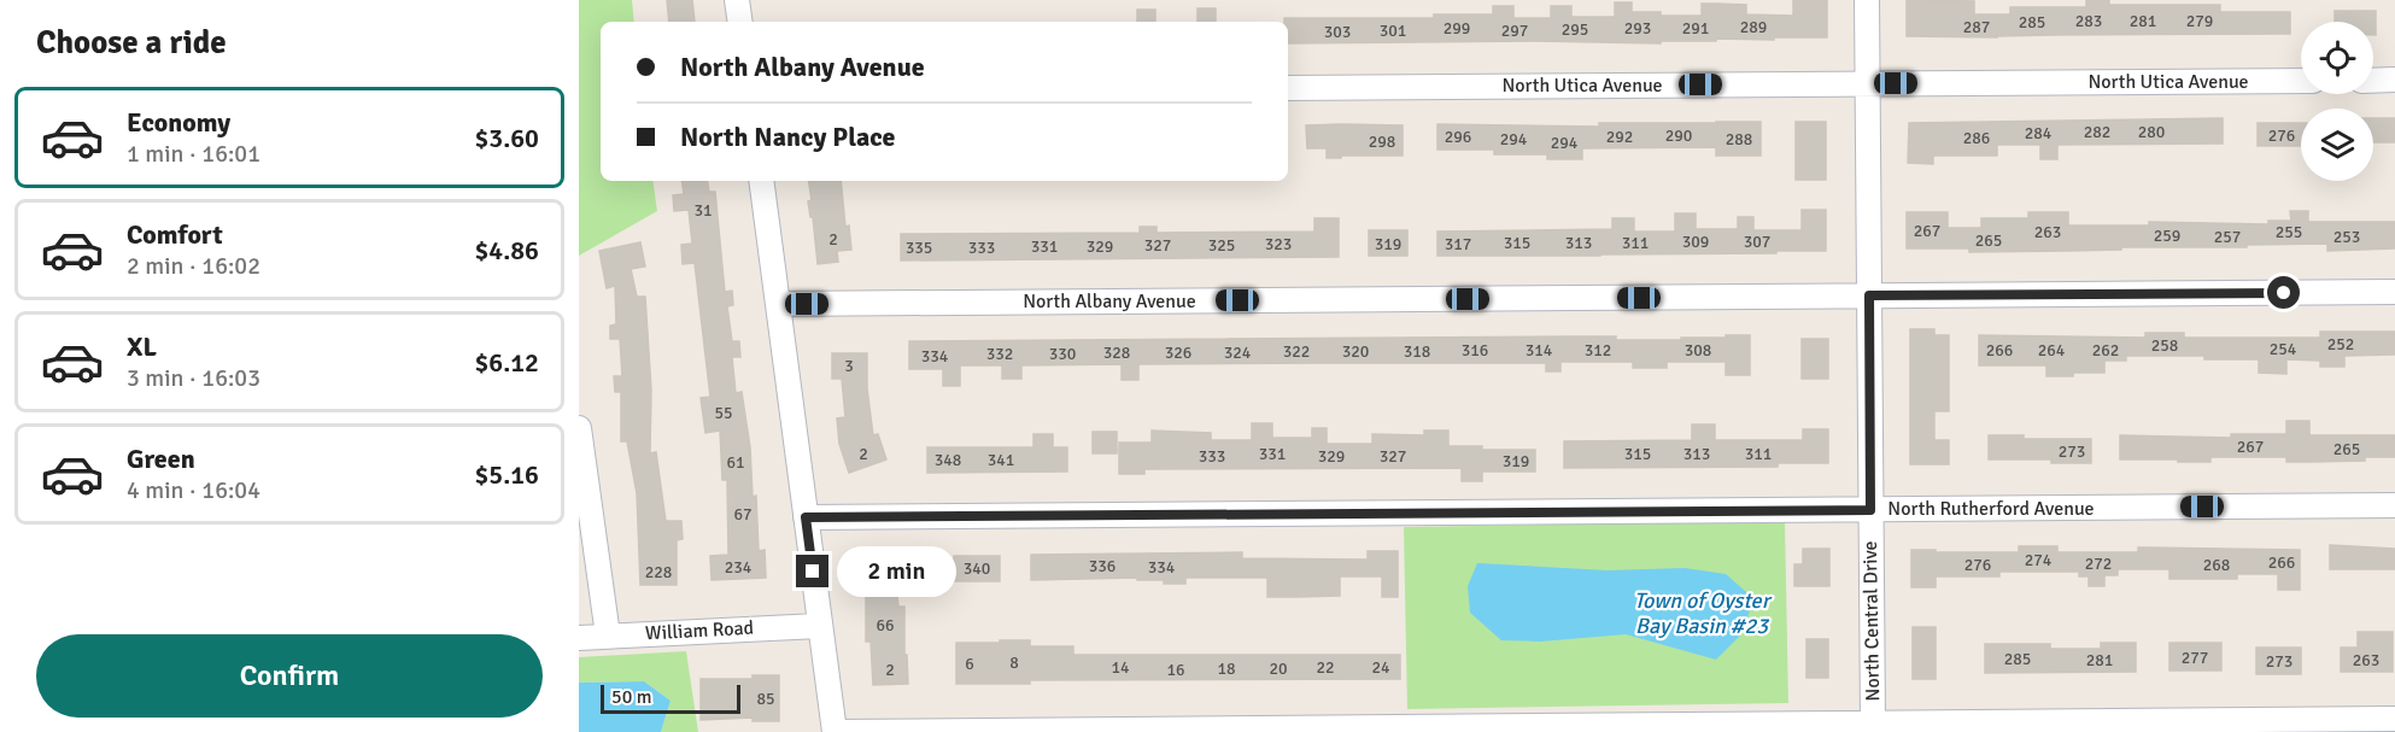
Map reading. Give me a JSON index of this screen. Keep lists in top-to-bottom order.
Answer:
{
  "streets": {
    "street": [
      "North Utica Avenue",
      "North Albany Avenue",
      "North Rutherford Avenue",
      "North Central Drive",
      "William Road"
    ]
  },
  "crossings": [
    ["North Utica Avenue", "North Central Drive"],
    ["North Albany Avenue", "North Central Drive"],
    ["North Rutherford Avenue", "North Central Drive"]
  ],
  "water": ["Town of Oyster Bay Basin #23"],
  "house_numbers": [
    "283",
    "281",
    "279",
    "285",
    "289",
    "287",
    "299",
    "293",
    "291",
    "295",
    "301",
    "297",
    "303",
    "282",
    "280",
    "284",
    "290",
    "276",
    "296",
    "292",
    "286",
    "294",
    "288",
    "298",
    "294",
    "31",
    "267",
    "263",
    "255",
    "259",
    "257",
    "253",
    "2",
    "265",
    "309",
    "307",
    "315",
    "313",
    "311",
    "323",
    "319",
    "317",
    "327",
    "325",
    "331",
    "329",
    "335",
    "333",
    "252",
    "258",
    "254",
    "316",
    "314",
    "312",
    "308",
    "266",
    "264",
    "262",
    "322",
    "320",
    "318",
    "328",
    "326",
    "324",
    "332",
    "330",
    "334",
    "3",
    "55",
    "267",
    "265",
    "273",
    "2",
    "331",
    "315",
    "313",
    "311",
    "333",
    "329",
    "327",
    "348",
    "341",
    "319",
    "61",
    "67",
    "274",
    "266",
    "272",
    "276",
    "268",
    "336",
    "234",
    "334",
    "340",
    "228",
    "66",
    "277",
    "285",
    "281",
    "263",
    "273",
    "8",
    "6",
    "14",
    "22",
    "24",
    "18",
    "20",
    "2",
    "16",
    "85"
  ],
  "scale_bar": "50 m",
  "page": {
    "heading": "Choose a ride",
    "banner": ["North Albany Avenue", "North Nancy Place"],
    "list": [
      {
        "name": "Economy",
        "note": "1 min · 16:01",
        "value": "$3.60"
      },
      {
        "name": "Comfort",
        "note": "2 min · 16:02",
        "value": "$4.86"
      },
      {
        "name": "XL",
        "note": "3 min · 16:03",
        "value": "$6.12"
      },
      {
        "name": "Green",
        "note": "4 min · 16:04",
        "value": "$5.16"
      }
    ],
    "bubble": "2 min",
    "buttons": "Confirm",
    "scale": "50 m"
  }
}
